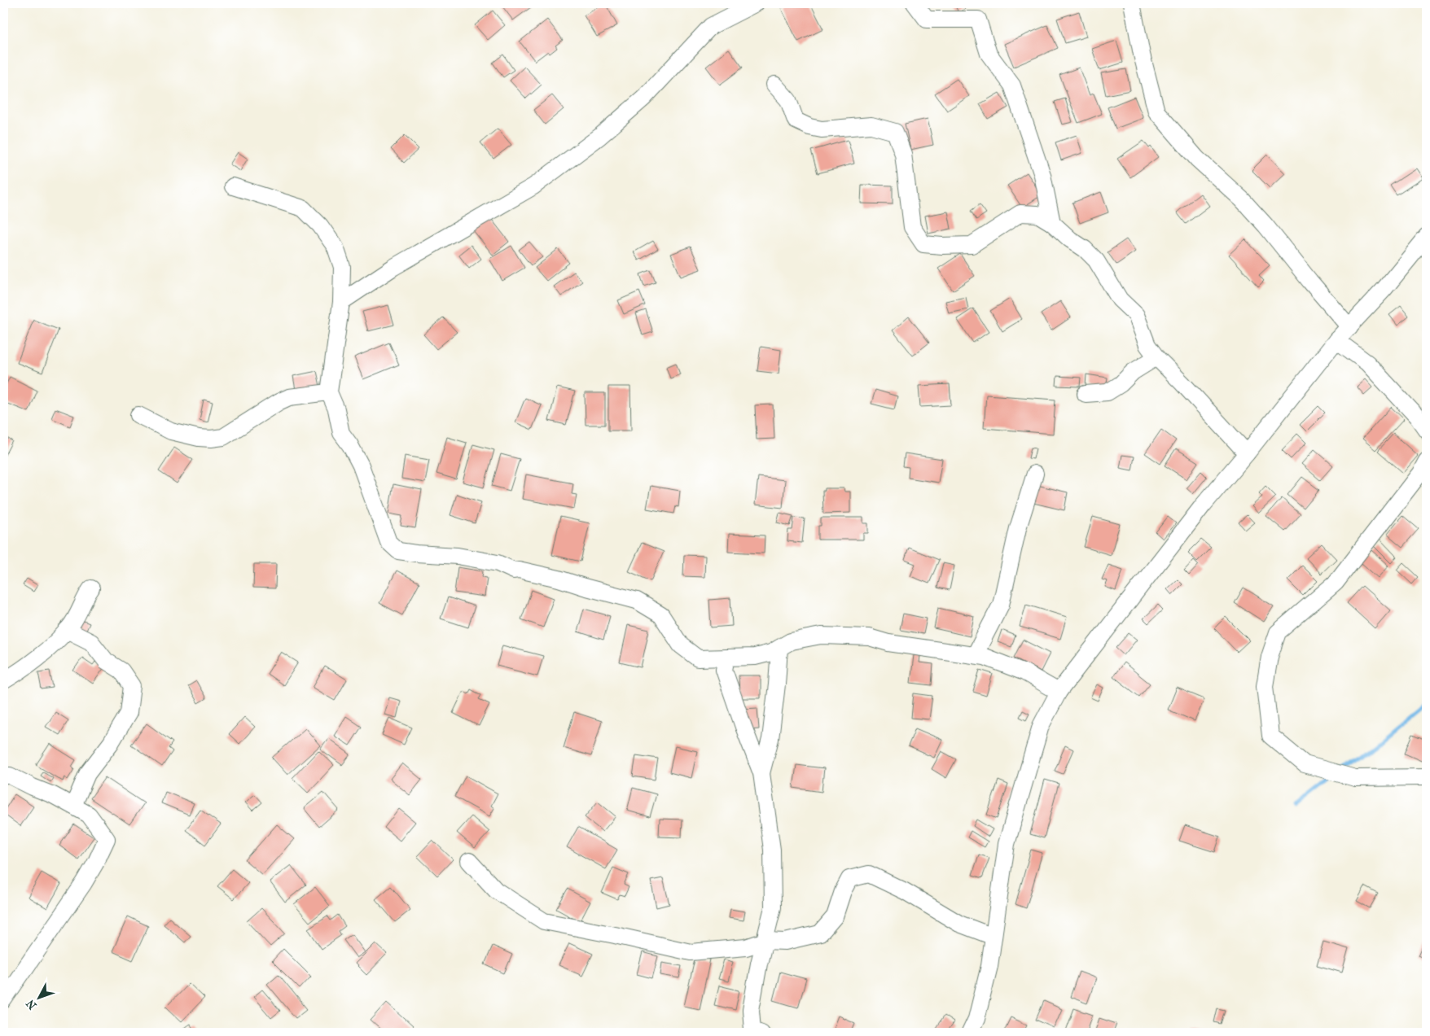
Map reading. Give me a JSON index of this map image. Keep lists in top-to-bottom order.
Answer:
{
  "north": "bottom left"
}
